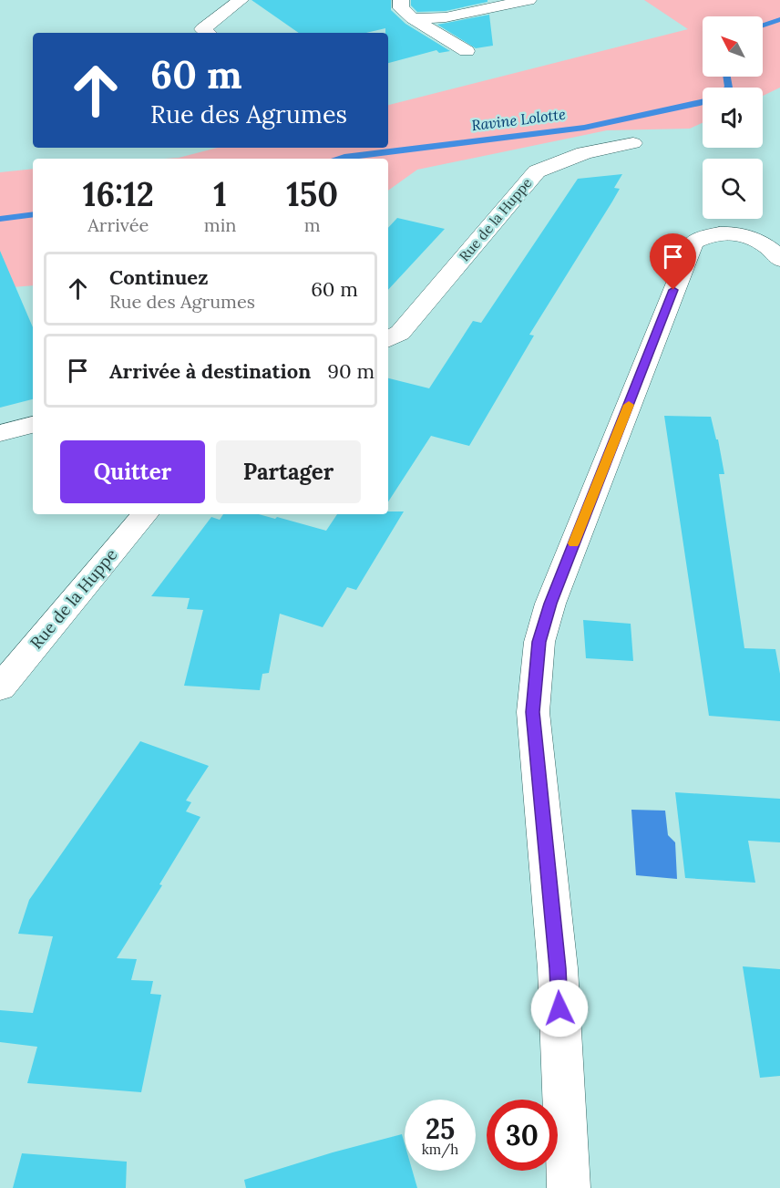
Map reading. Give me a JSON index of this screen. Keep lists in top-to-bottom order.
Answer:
{
  "streets": {
    "street": ["Rue de la Huppe"]
  },
  "water": ["Ravine Lolotte"],
  "north": "top left",
  "page": {
    "turn": ["60 m", "Rue des Agrumes"],
    "eta": [
      "16:12",
      "Arrivée",
      "1",
      "min",
      "150",
      "m"
    ],
    "list": [
      {
        "name": "Continuez",
        "note": "Rue des Agrumes",
        "value": "60 m"
      },
      {
        "name": "Arrivée à destination",
        "value": "90 m"
      }
    ],
    "buttons": ["Quitter", "Partager"],
    "speed": "25 km/h",
    "limit": "30"
  }
}
